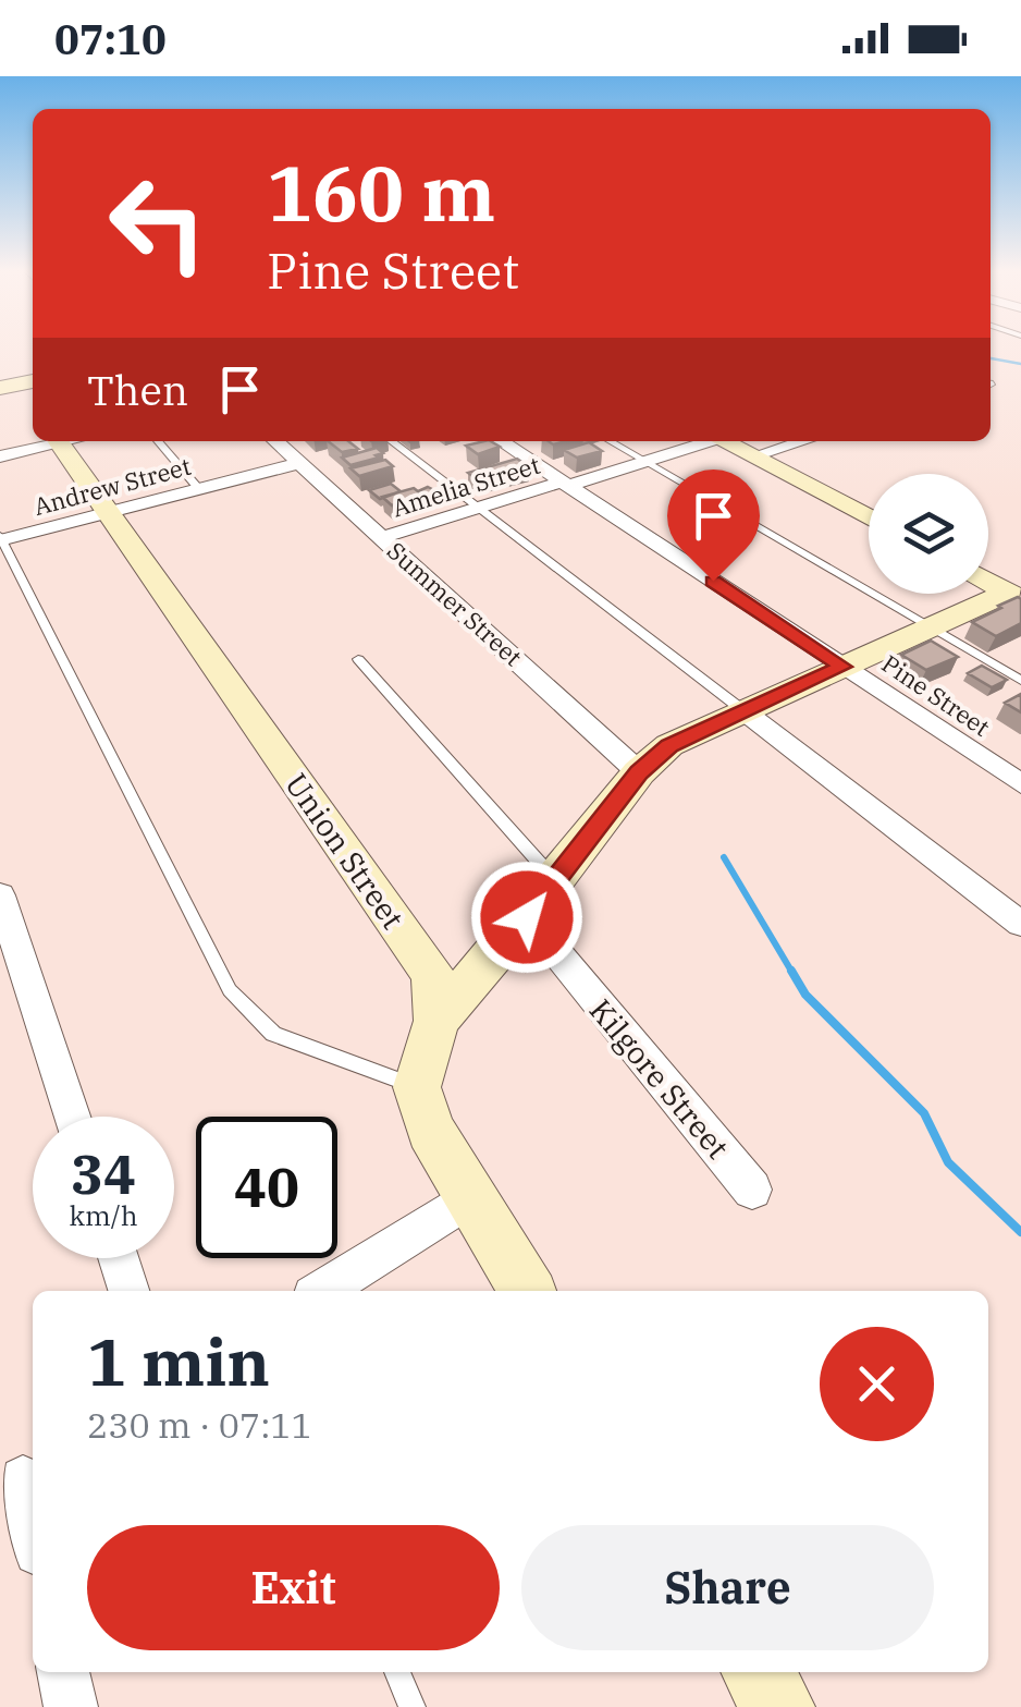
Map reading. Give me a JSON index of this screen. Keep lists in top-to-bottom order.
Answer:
{
  "streets": {
    "street": [
      "Andrew Street",
      "Amelia Street",
      "Summer Street",
      "Pine Street",
      "Union Street",
      "Kilgore Street"
    ]
  },
  "crossings": [
    ["Andrew Street", "Summer Street"],
    ["Andrew Street", "Union Street"],
    ["Amelia Street", "Summer Street"],
    ["Amelia Street", "Pine Street"]
  ],
  "page": {
    "status": "07:10",
    "turn": ["160 m", "Pine Street"],
    "then": "Then",
    "speed": "34 km/h",
    "limit": "40",
    "heading": ["1 min", "230 m · 07:11"],
    "buttons": ["Exit", "Share"]
  }
}
